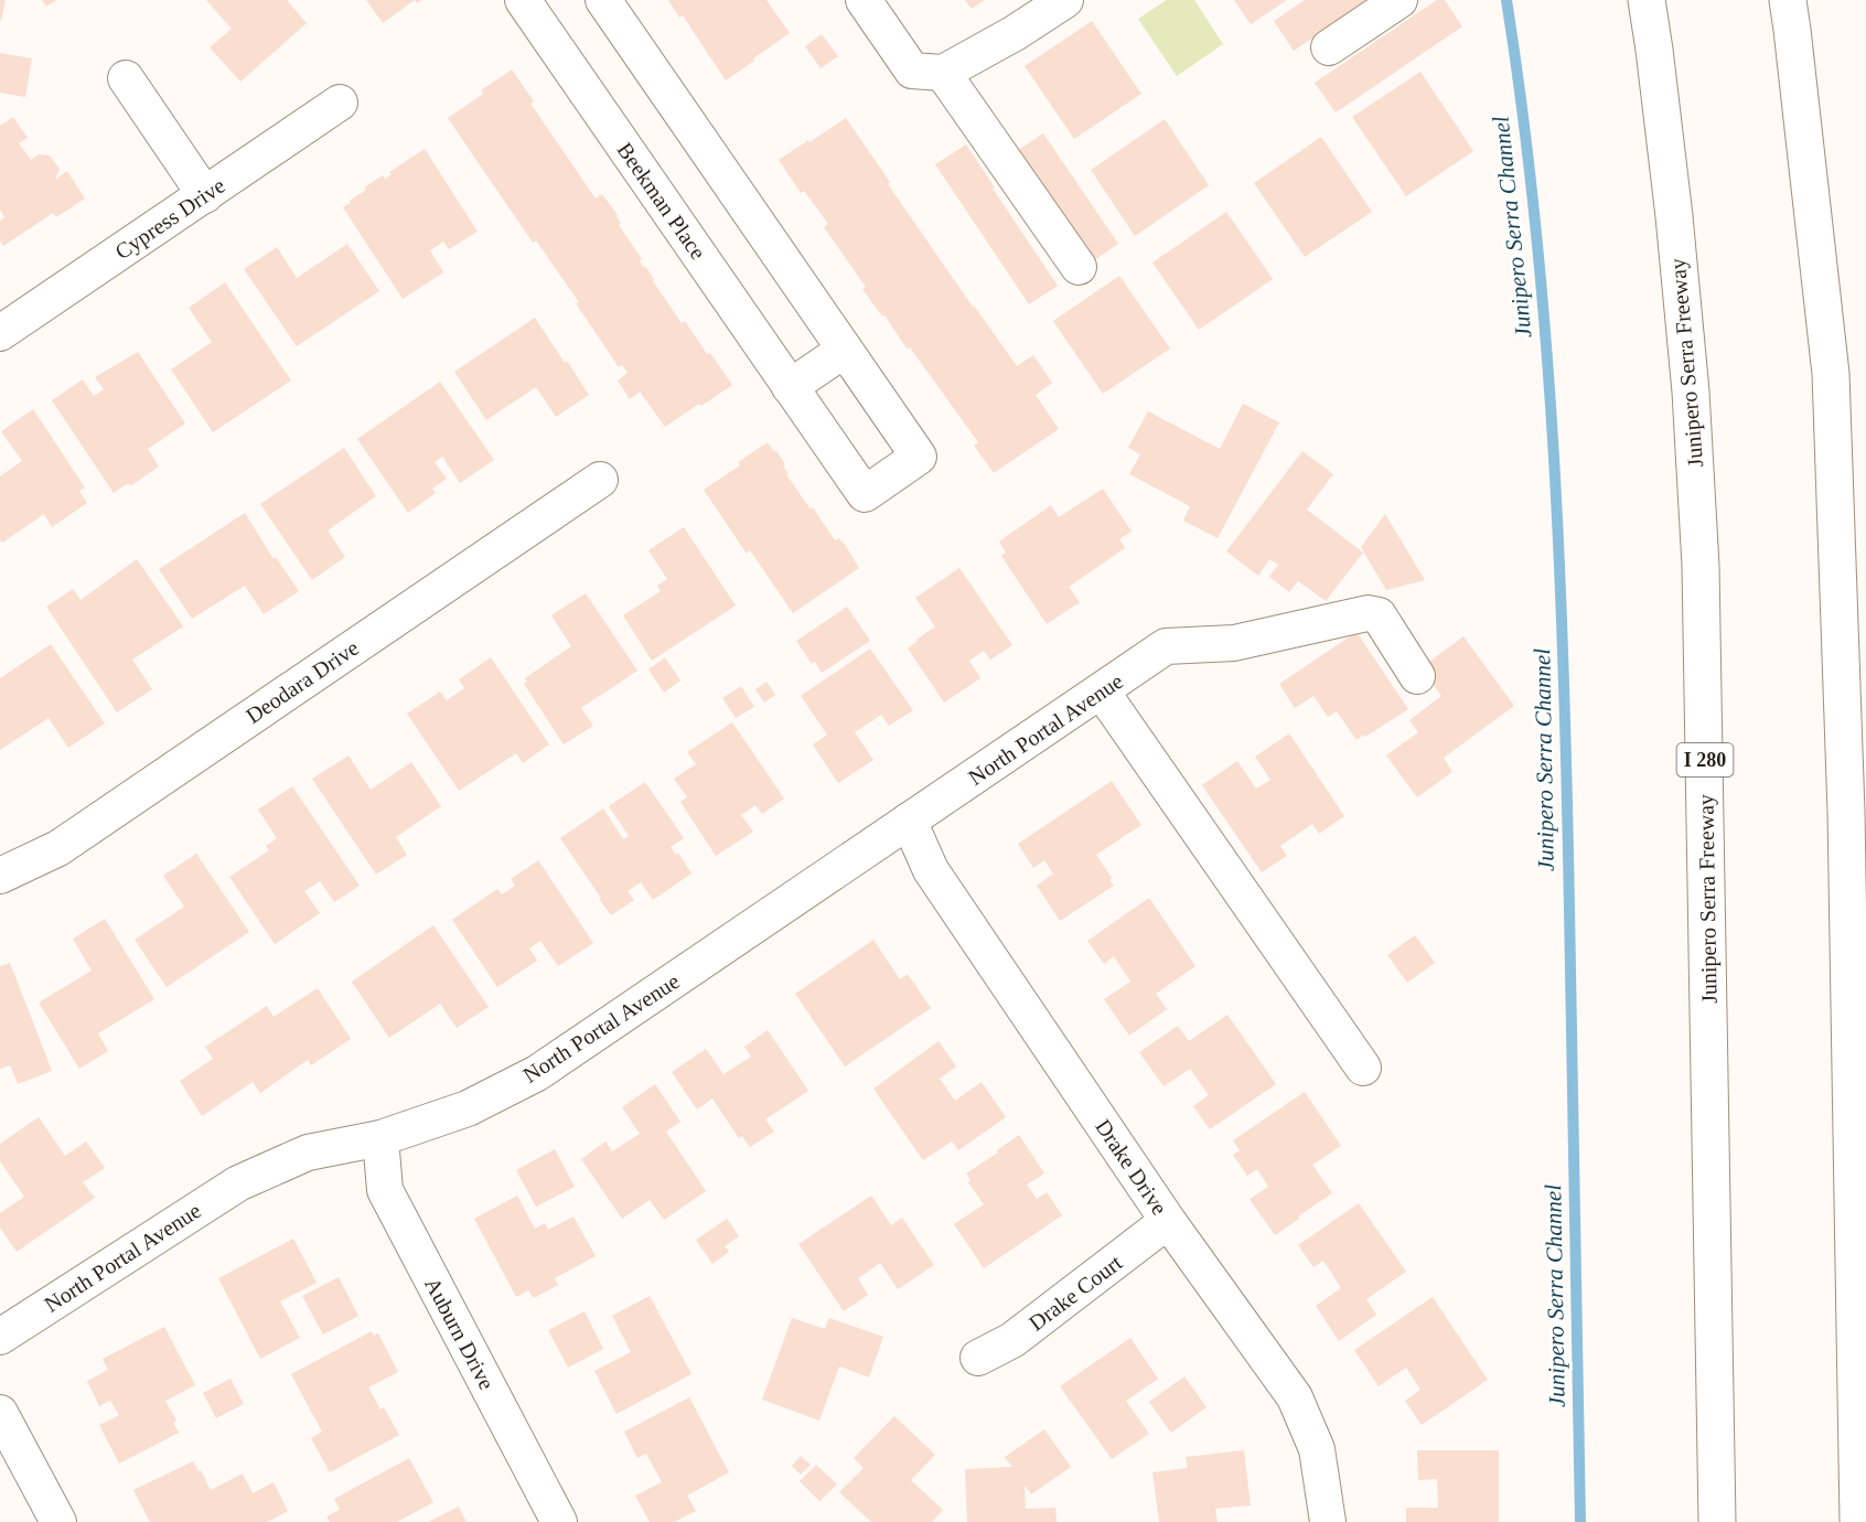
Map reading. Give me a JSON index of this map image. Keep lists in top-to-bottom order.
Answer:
{
  "streets": {
    "highway": ["Junipero Serra Freeway", "I 280"],
    "street": [
      "Beekman Place",
      "Cypress Drive",
      "Deodara Drive",
      "North Portal Avenue",
      "Drake Drive",
      "Drake Court",
      "Auburn Drive"
    ]
  },
  "crossings": [
    ["North Portal Avenue", "Drake Drive"],
    ["North Portal Avenue", "Auburn Drive"],
    ["Drake Drive", "Drake Court"]
  ],
  "water": ["Junipero Serra Channel"]
}
